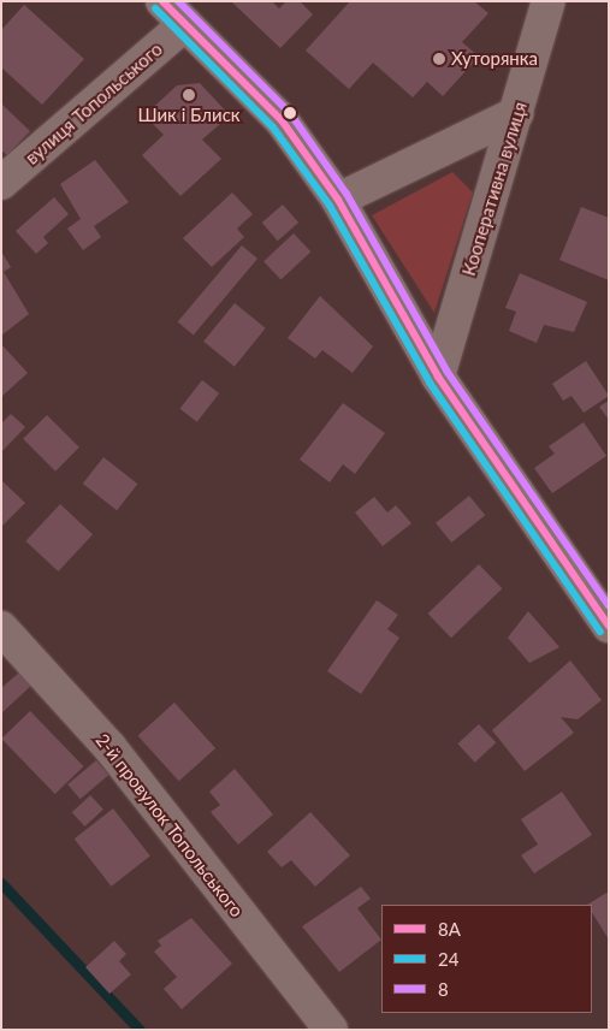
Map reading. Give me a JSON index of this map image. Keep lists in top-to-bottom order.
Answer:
{
  "streets": {
    "street": ["вулиця Топольського", "Кооперативна вулиця", "2-й провулок Топольського"]
  },
  "places": ["Хуторянка", "Шик і Блиск"],
  "lines": ["transit line 8А", "transit line 8", "transit line 24"],
  "legend": ["8А", "24", "8"]
}
